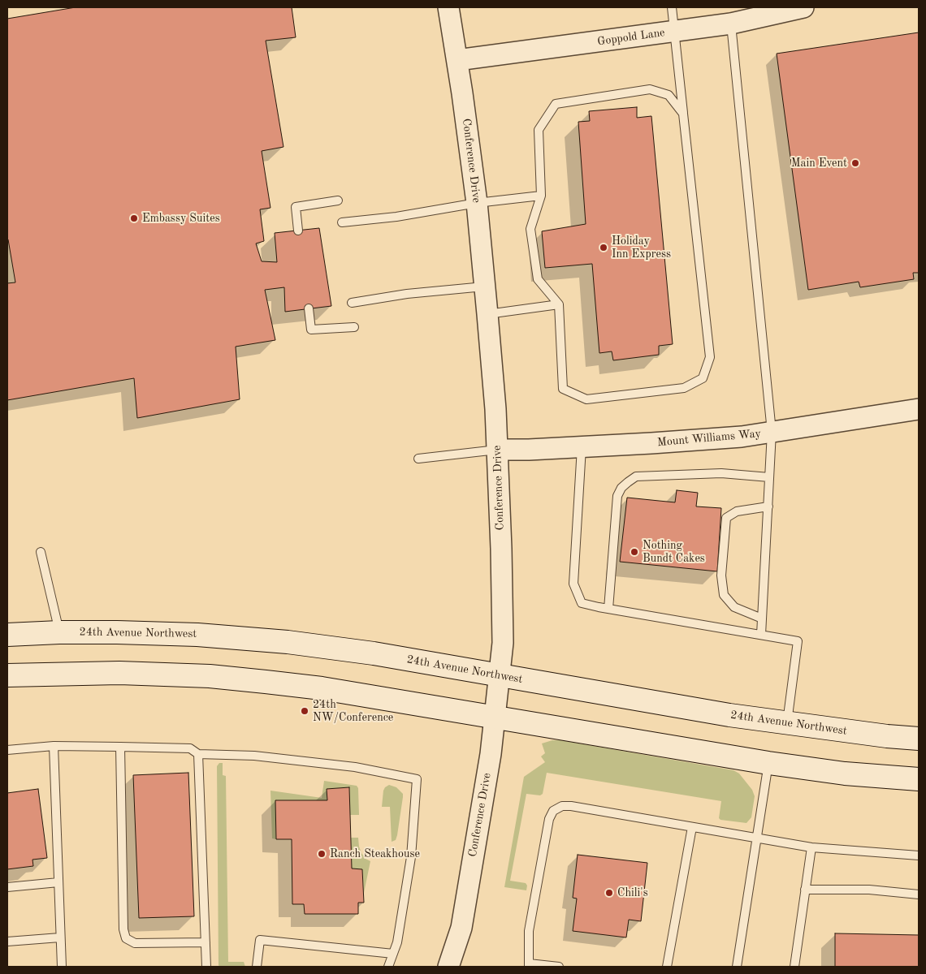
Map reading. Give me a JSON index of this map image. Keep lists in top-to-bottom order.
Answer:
{
  "streets": {
    "main road": ["24th Avenue Northwest"],
    "street": ["Goppold Lane", "Conference Drive", "Mount Williams Way"]
  },
  "crossings": [
    ["Goppold Lane", "Conference Drive"],
    ["Conference Drive", "Mount Williams Way"],
    ["Conference Drive", "24th Avenue Northwest"]
  ],
  "places": [
    "Main Event",
    "Embassy Suites",
    "Holiday Inn Express",
    "Nothing Bundt Cakes",
    "24th NW/Conference",
    "Ranch Steakhouse",
    "Chili's"
  ]
}
